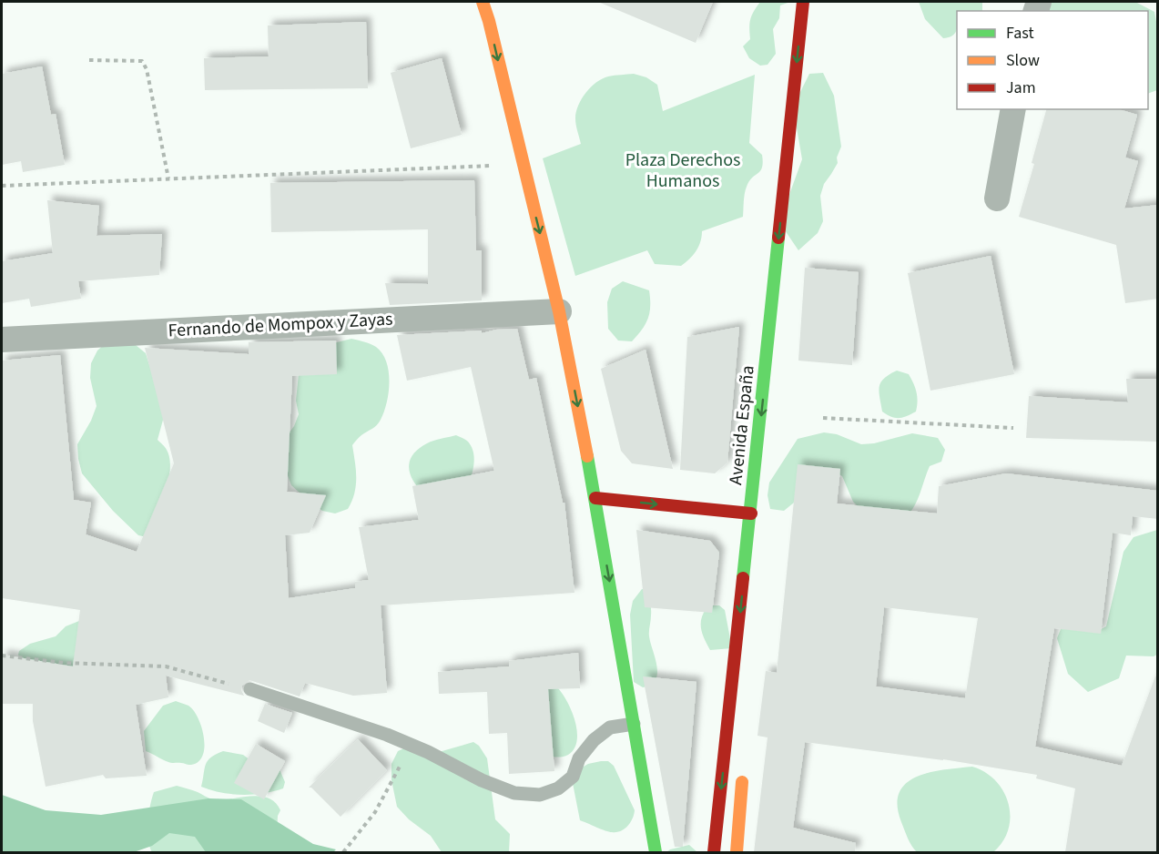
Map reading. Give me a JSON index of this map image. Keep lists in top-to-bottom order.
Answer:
{
  "streets": {
    "street": ["Fernando de Mompox y Zayas", "Avenida España"]
  },
  "parks": ["Plaza Derechos Humanos"],
  "legend": ["Fast", "Slow", "Jam"]
}
